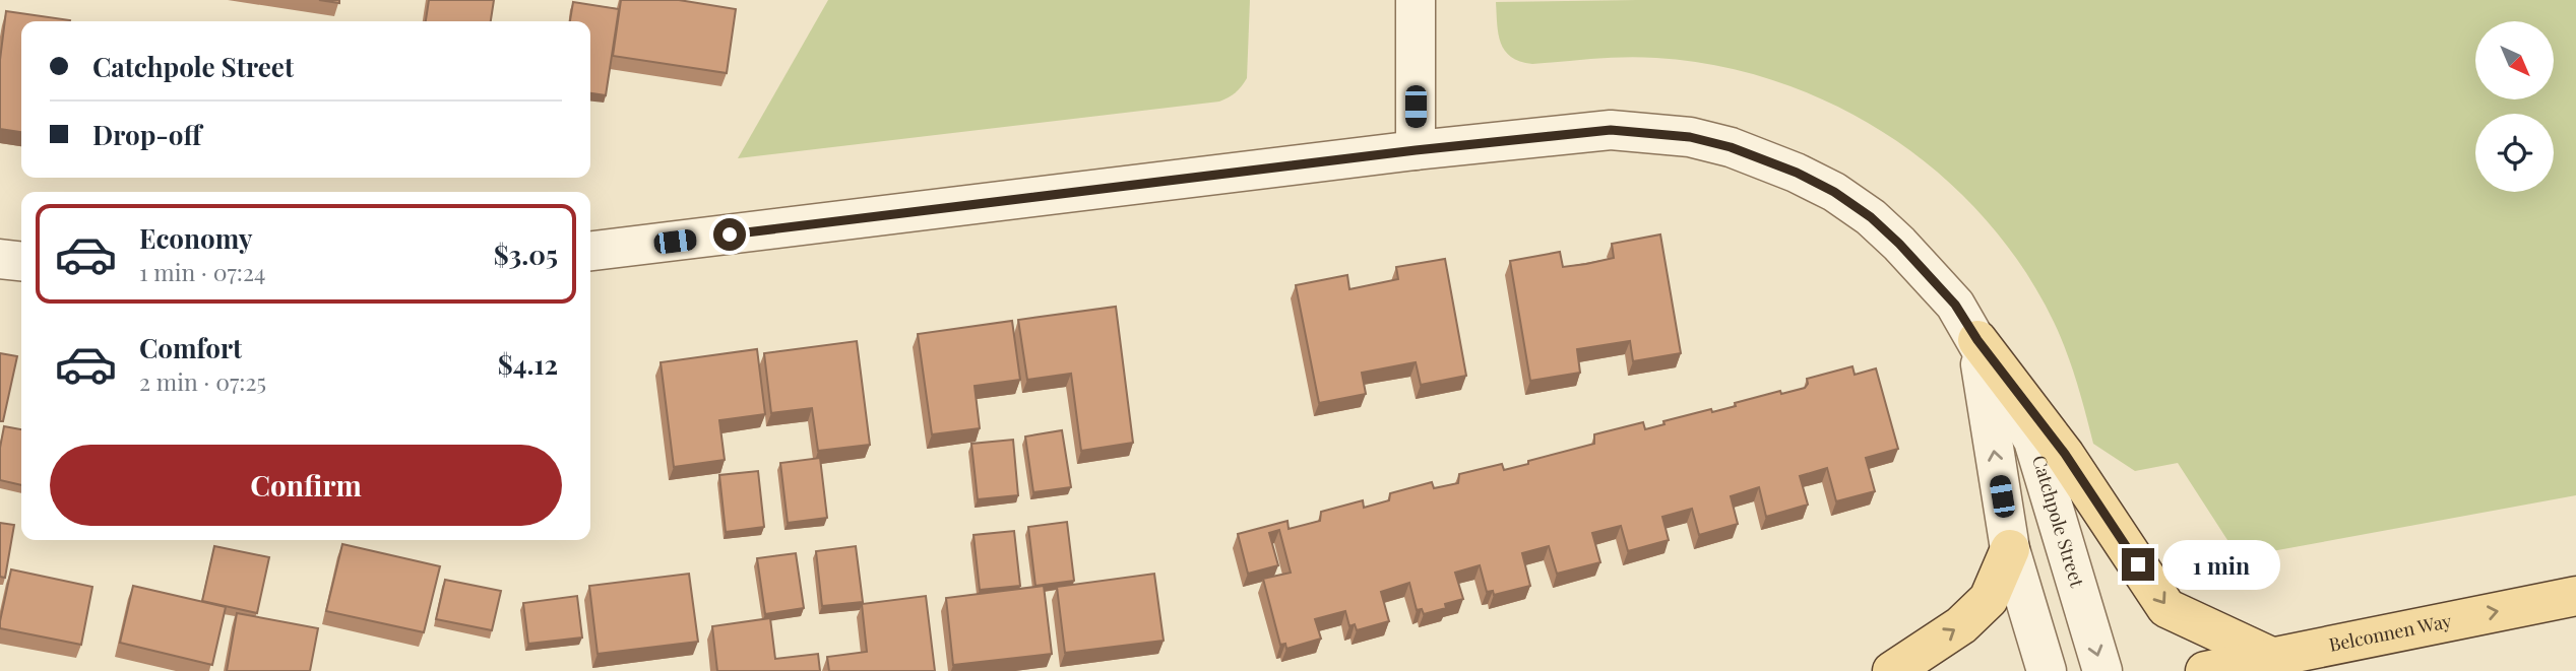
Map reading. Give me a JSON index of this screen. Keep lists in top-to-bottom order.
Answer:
{
  "streets": {
    "main road": ["Belconnen Way"],
    "street": ["Catchpole Street"]
  },
  "one_way": ["Belconnen Way"],
  "north": "bottom right",
  "page": {
    "banner": ["Catchpole Street", "Drop-off"],
    "list": [
      {
        "name": "Economy",
        "note": "1 min · 07:24",
        "value": "$3.05"
      },
      {
        "name": "Comfort",
        "note": "2 min · 07:25",
        "value": "$4.12"
      }
    ],
    "buttons": "Confirm",
    "bubble": "1 min"
  }
}
